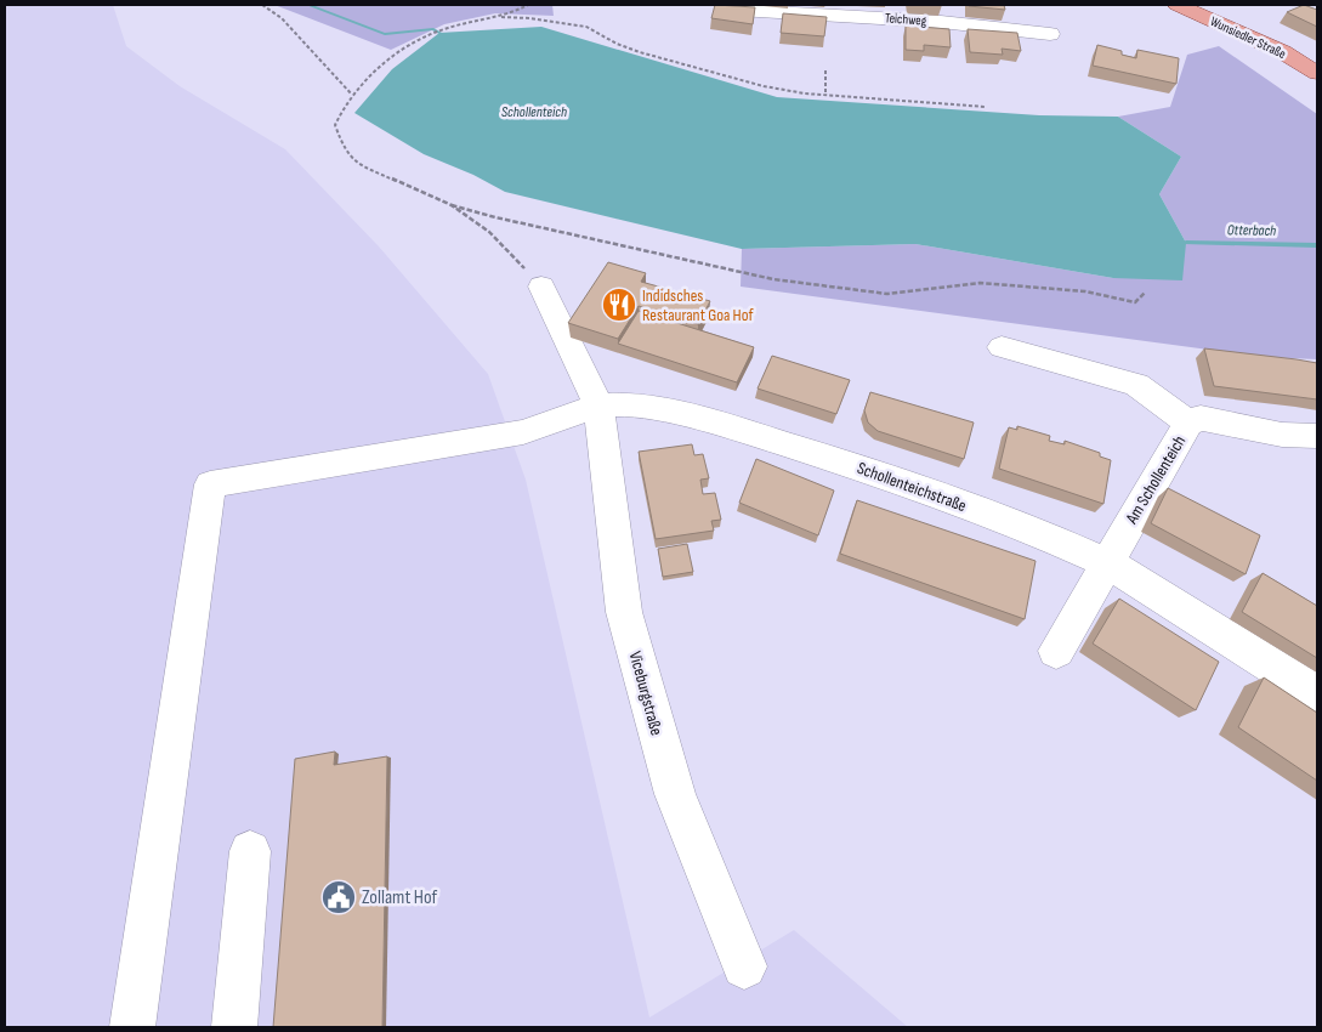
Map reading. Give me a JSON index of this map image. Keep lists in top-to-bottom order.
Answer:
{
  "streets": {
    "main road": ["Wunsiedler Straße"],
    "street": [
      "Teichweg",
      "Am Schollenteich",
      "Schollenteichstraße",
      "Viceburgstraße"
    ]
  },
  "crossings": [
    ["Am Schollenteich", "Schollenteichstraße"],
    ["Schollenteichstraße", "Viceburgstraße"]
  ],
  "water": ["Schollenteich", "Otterbach"],
  "places": {
    "restaurant": ["Indidsches Restaurant Goa Hof"],
    "public building": ["Zollamt Hof"]
  }
}
